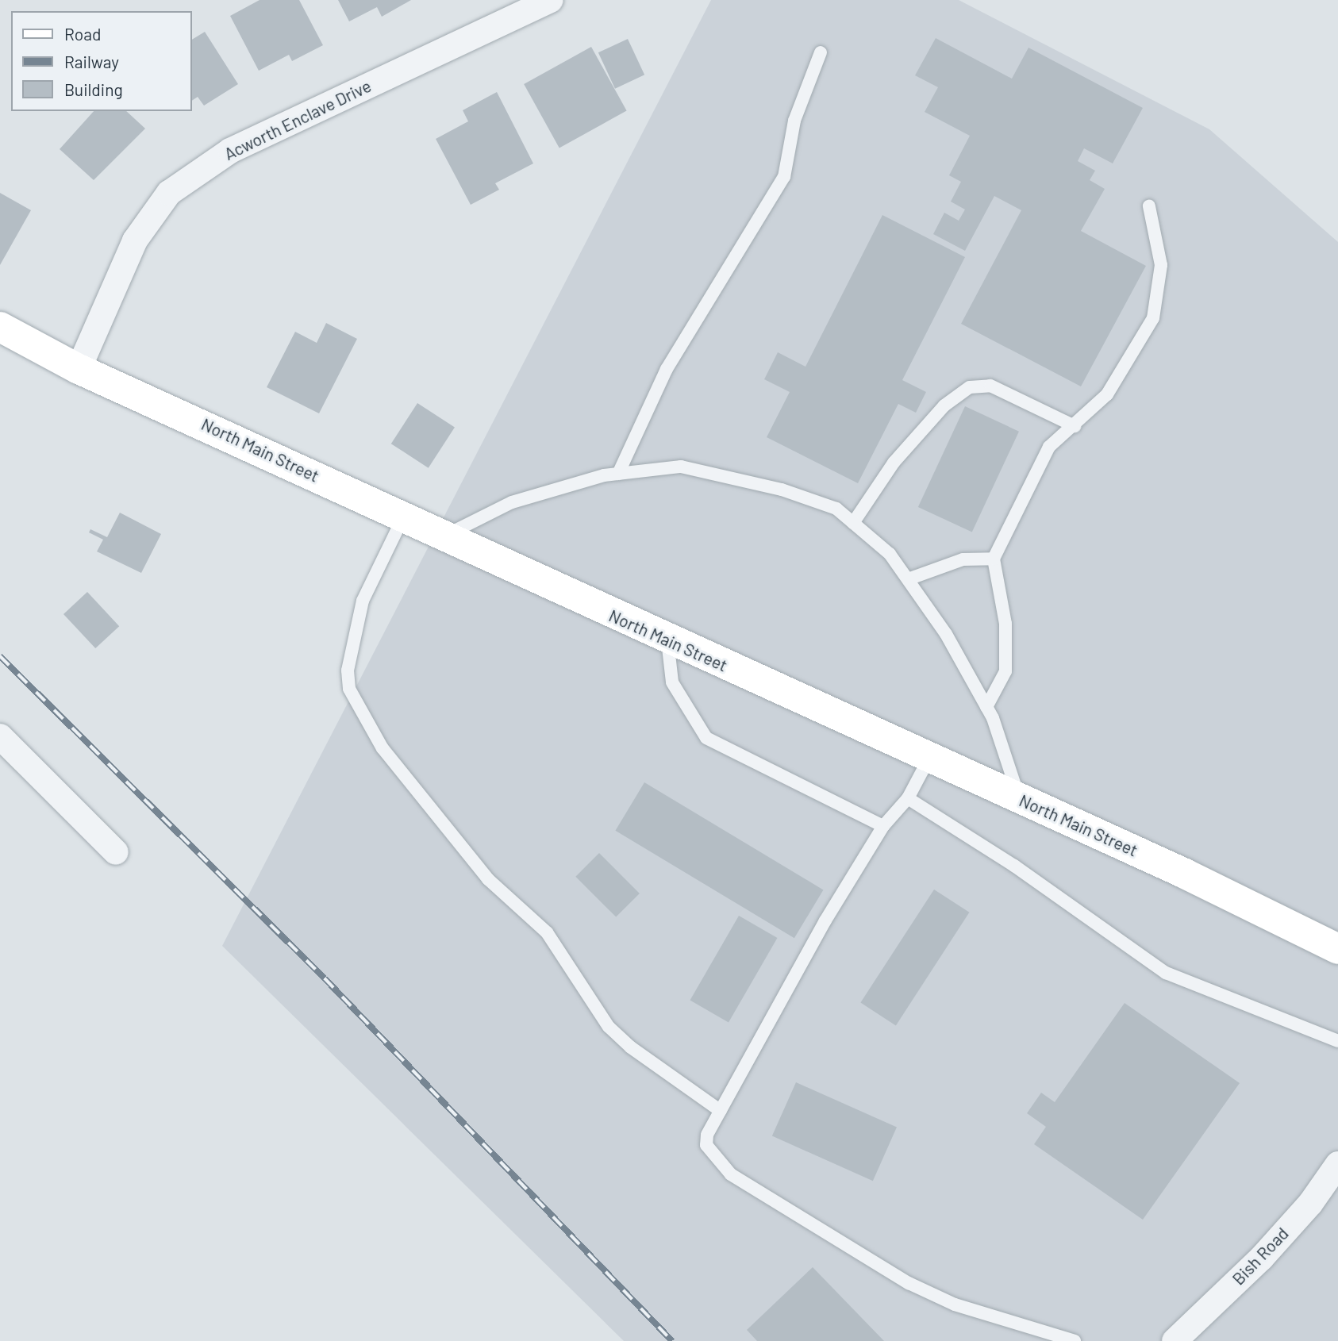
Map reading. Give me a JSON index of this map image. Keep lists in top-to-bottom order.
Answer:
{
  "streets": {
    "main road": ["North Main Street"],
    "street": ["Acworth Enclave Drive", "Bish Road"]
  },
  "crossings": [
    ["Acworth Enclave Drive", "North Main Street"]
  ],
  "legend": ["Road", "Railway", "Building"]
}
